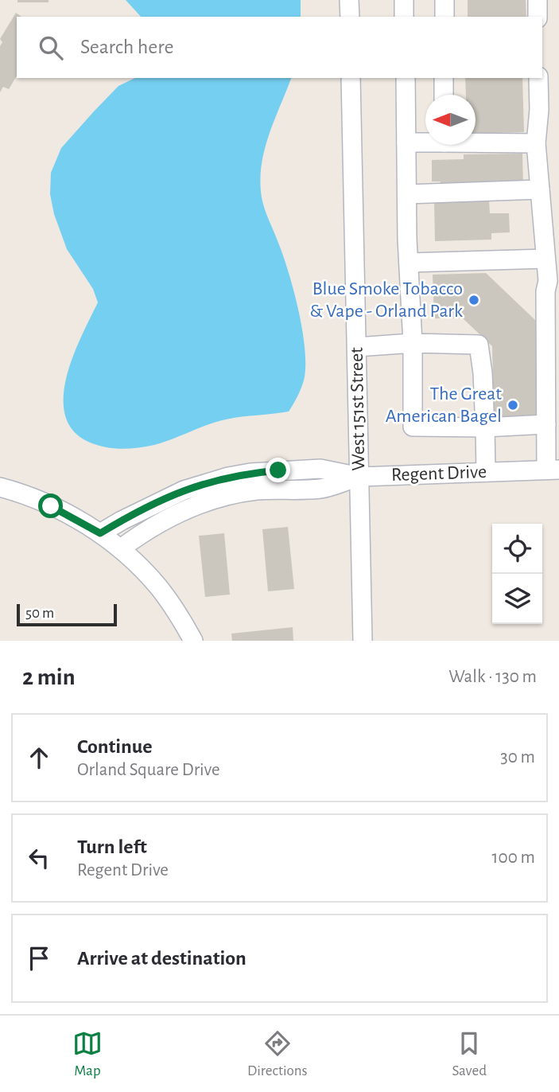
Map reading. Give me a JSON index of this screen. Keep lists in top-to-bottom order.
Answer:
{
  "streets": {
    "street": ["West 151st Street", "Regent Drive"]
  },
  "crossings": [
    ["West 151st Street", "Regent Drive"]
  ],
  "places": ["Blue Smoke Tobacco & Vape - Orland Park", "The Great American Bagel"],
  "scale_bar": "50 m",
  "north": "left",
  "page": {
    "search": "Search here",
    "scale": "50 m",
    "heading": ["2 min", "Walk · 130 m"],
    "list": [
      ["Continue", "Orland Square Drive", "30 m"],
      ["Turn left", "Regent Drive", "100 m"],
      "Arrive at destination"
    ],
    "nav": ["Map", "Directions", "Saved"]
  }
}
